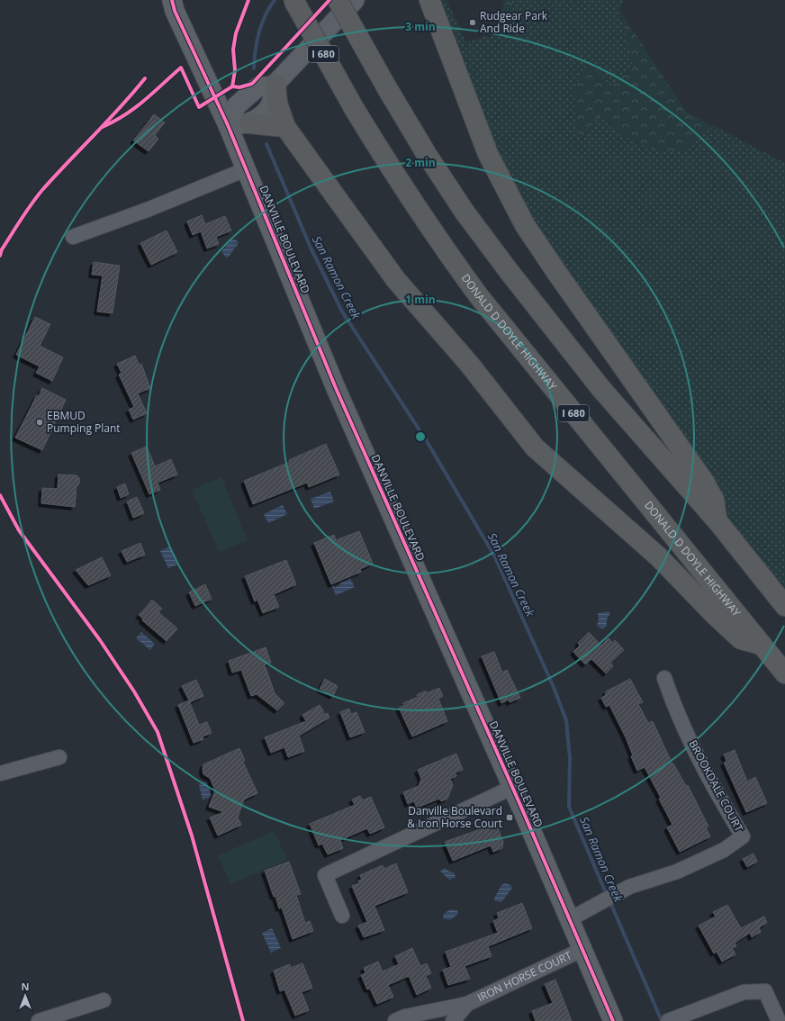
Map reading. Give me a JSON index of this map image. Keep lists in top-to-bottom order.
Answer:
{
  "streets": {
    "highway": ["I 680", "DONALD D DOYLE HIGHWAY"],
    "main road": ["DANVILLE BOULEVARD"],
    "street": ["BROOKDALE COURT", "IRON HORSE COURT"]
  },
  "crossings": [
    ["DANVILLE BOULEVARD", "BROOKDALE COURT"],
    ["DANVILLE BOULEVARD", "IRON HORSE COURT"]
  ],
  "water": ["San Ramon Creek"],
  "places": {
    "other": ["Rudgear Park And Ride", "EBMUD Pumping Plant"],
    "transit": ["Danville Boulevard & Iron Horse Court"]
  },
  "north": "top",
  "rings": ["3 min", "2 min", "1 min"]
}
